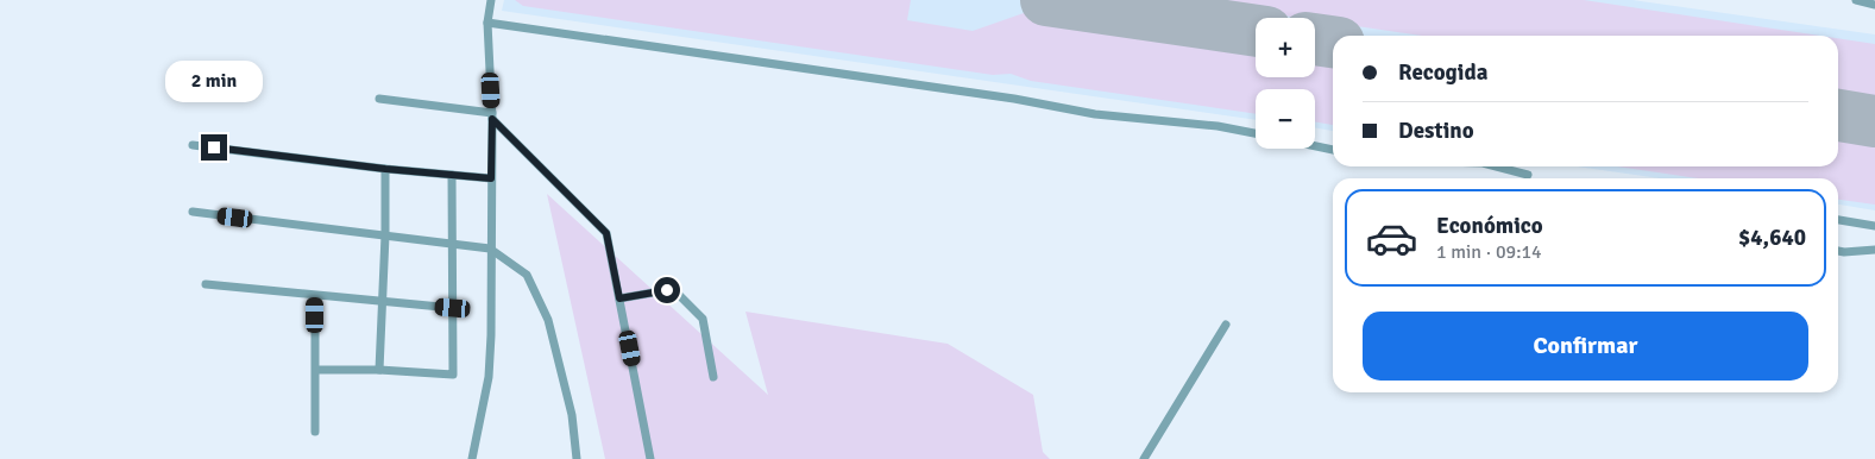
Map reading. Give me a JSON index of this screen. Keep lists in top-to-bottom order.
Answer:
{
  "page": {
    "map_buttons": ["+", "−"],
    "banner": ["Recogida", "Destino"],
    "bubble": "2 min",
    "list": [
      {
        "name": "Económico",
        "note": "1 min · 09:14",
        "value": "$4,640"
      }
    ],
    "buttons": "Confirmar"
  }
}
